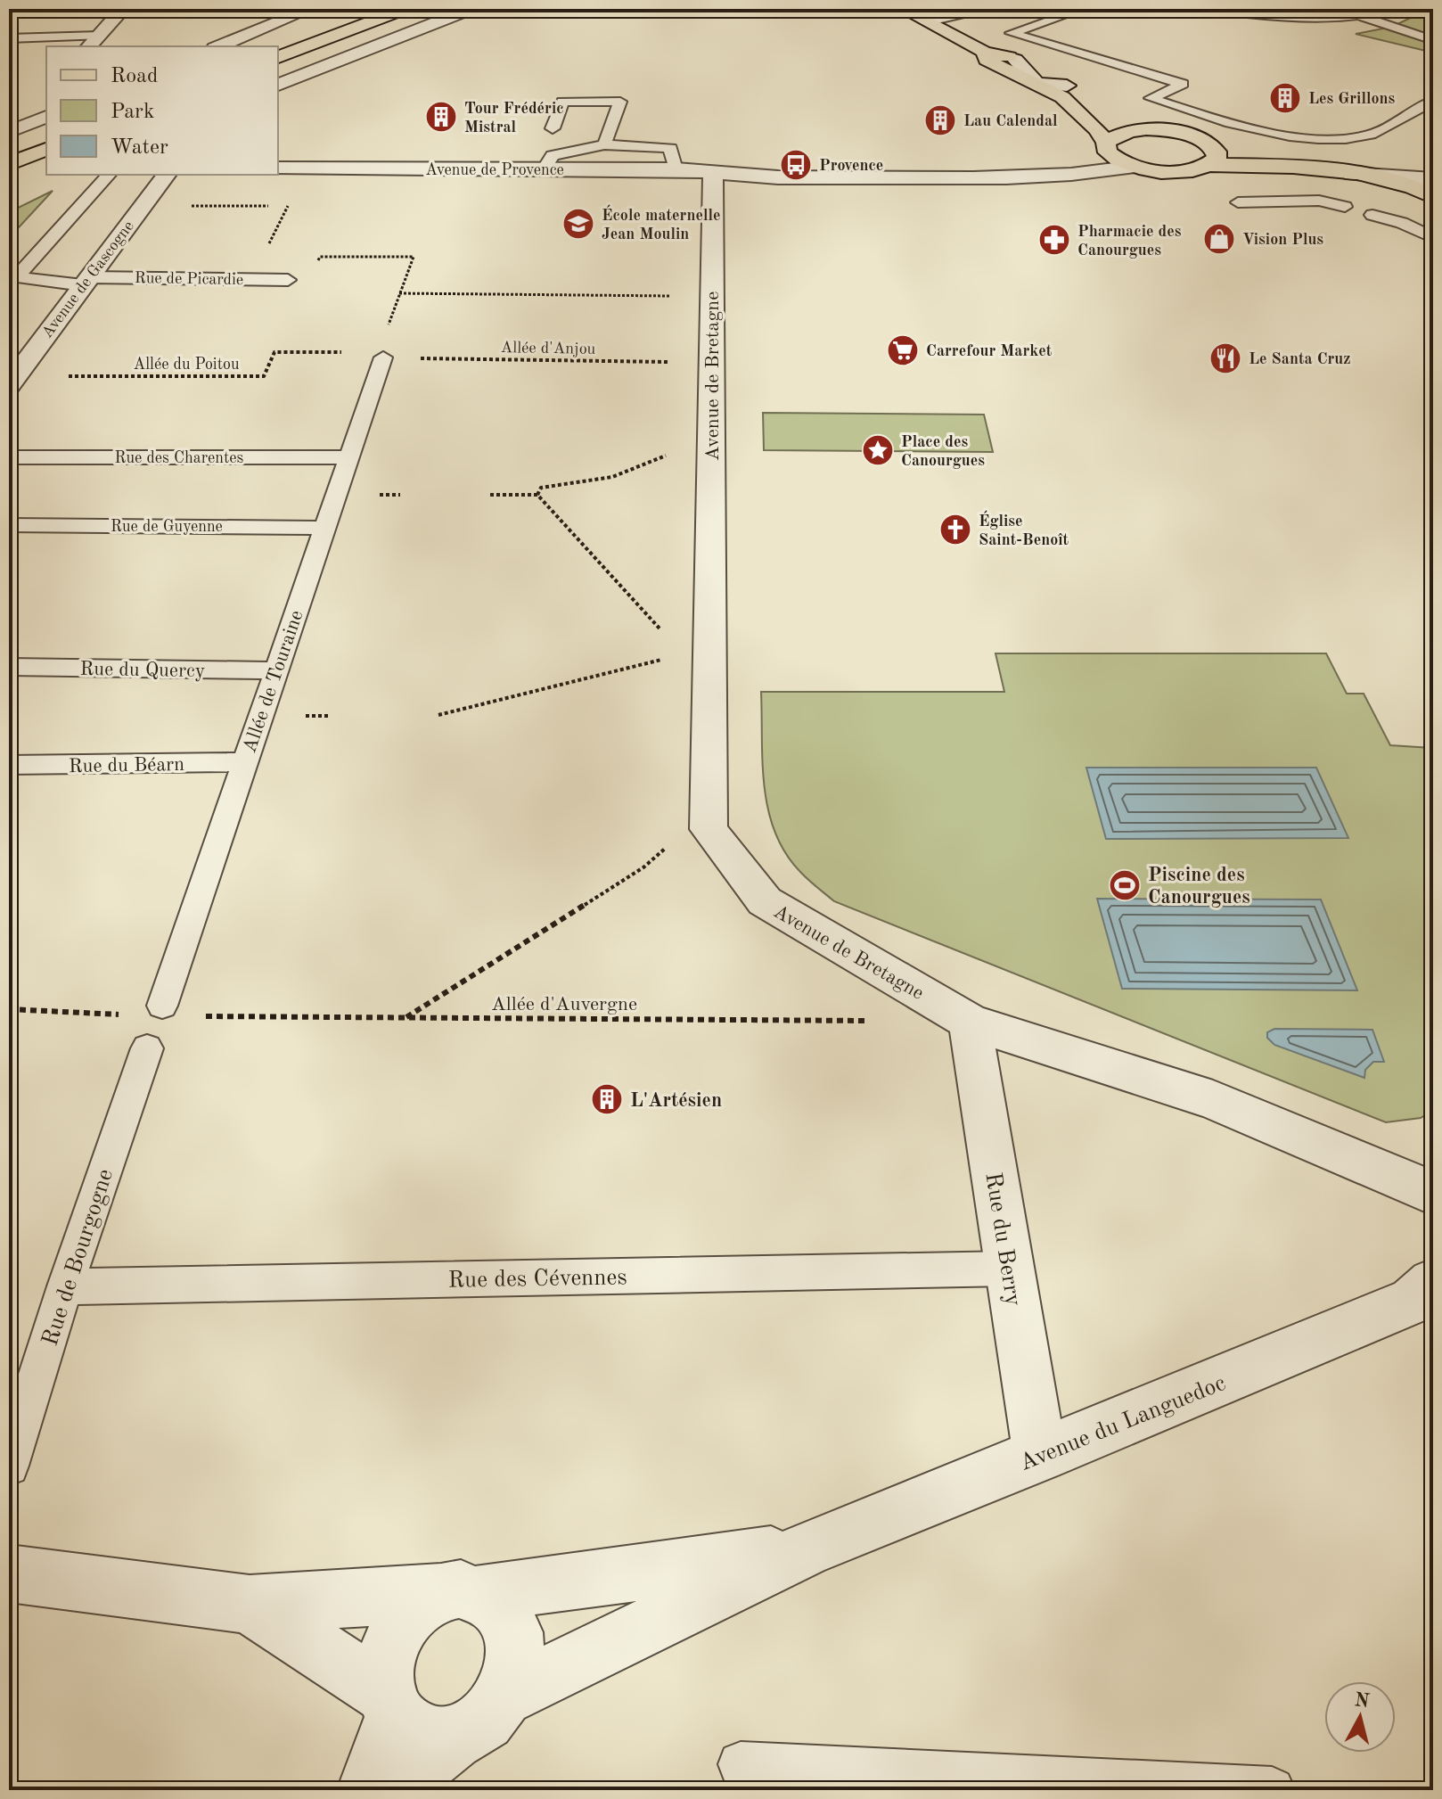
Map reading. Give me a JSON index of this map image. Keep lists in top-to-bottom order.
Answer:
{
  "streets": {
    "street": [
      "Avenue de Provence",
      "Avenue de Gascogne",
      "Avenue de Bretagne",
      "Rue du Berry",
      "Avenue du Languedoc"
    ],
    "lane": [
      "Rue de Picardie",
      "Rue des Charentes",
      "Rue de Guyenne",
      "Rue du Quercy",
      "Allée de Touraine",
      "Rue du Béarn",
      "Rue de Bourgogne",
      "Rue des Cévennes"
    ],
    "path": ["Allée d'Anjou", "Allée du Poitou", "Allée d'Auvergne"]
  },
  "crossings": [
    ["Avenue de Provence", "Avenue de Bretagne"],
    ["Rue de Picardie", "Avenue de Gascogne"],
    ["Avenue de Gascogne", "Allée du Poitou"],
    ["Allée d'Anjou", "Allée du Poitou"],
    ["Allée d'Anjou", "Avenue de Bretagne"],
    ["Allée d'Anjou", "Allée de Touraine"],
    ["Allée du Poitou", "Allée de Touraine"],
    ["Avenue de Bretagne", "Rue du Berry"],
    ["Rue des Charentes", "Allée de Touraine"],
    ["Rue de Guyenne", "Allée de Touraine"],
    ["Rue du Quercy", "Allée de Touraine"],
    ["Allée de Touraine", "Rue du Béarn"],
    ["Rue du Berry", "Rue des Cévennes"],
    ["Rue du Berry", "Avenue du Languedoc"],
    ["Rue de Bourgogne", "Rue des Cévennes"]
  ],
  "places": {
    "building": [
      "Les Grillons",
      "Tour Frédéric Mistral",
      "Lau Calendal",
      "L'Artésien"
    ],
    "bus stop": ["Provence"],
    "school or university": ["École maternelle Jean Moulin"],
    "shop": ["Vision Plus"],
    "pharmacy": ["Pharmacie des Canourgues"],
    "supermarket": ["Carrefour Market"],
    "restaurant": ["Le Santa Cruz"],
    "place": ["Place des Canourgues"],
    "church": ["Église Saint-Benoît"],
    "sports": ["Piscine des Canourgues"]
  },
  "legend": ["Road", "Park", "Water"],
  "north": "top"
}
